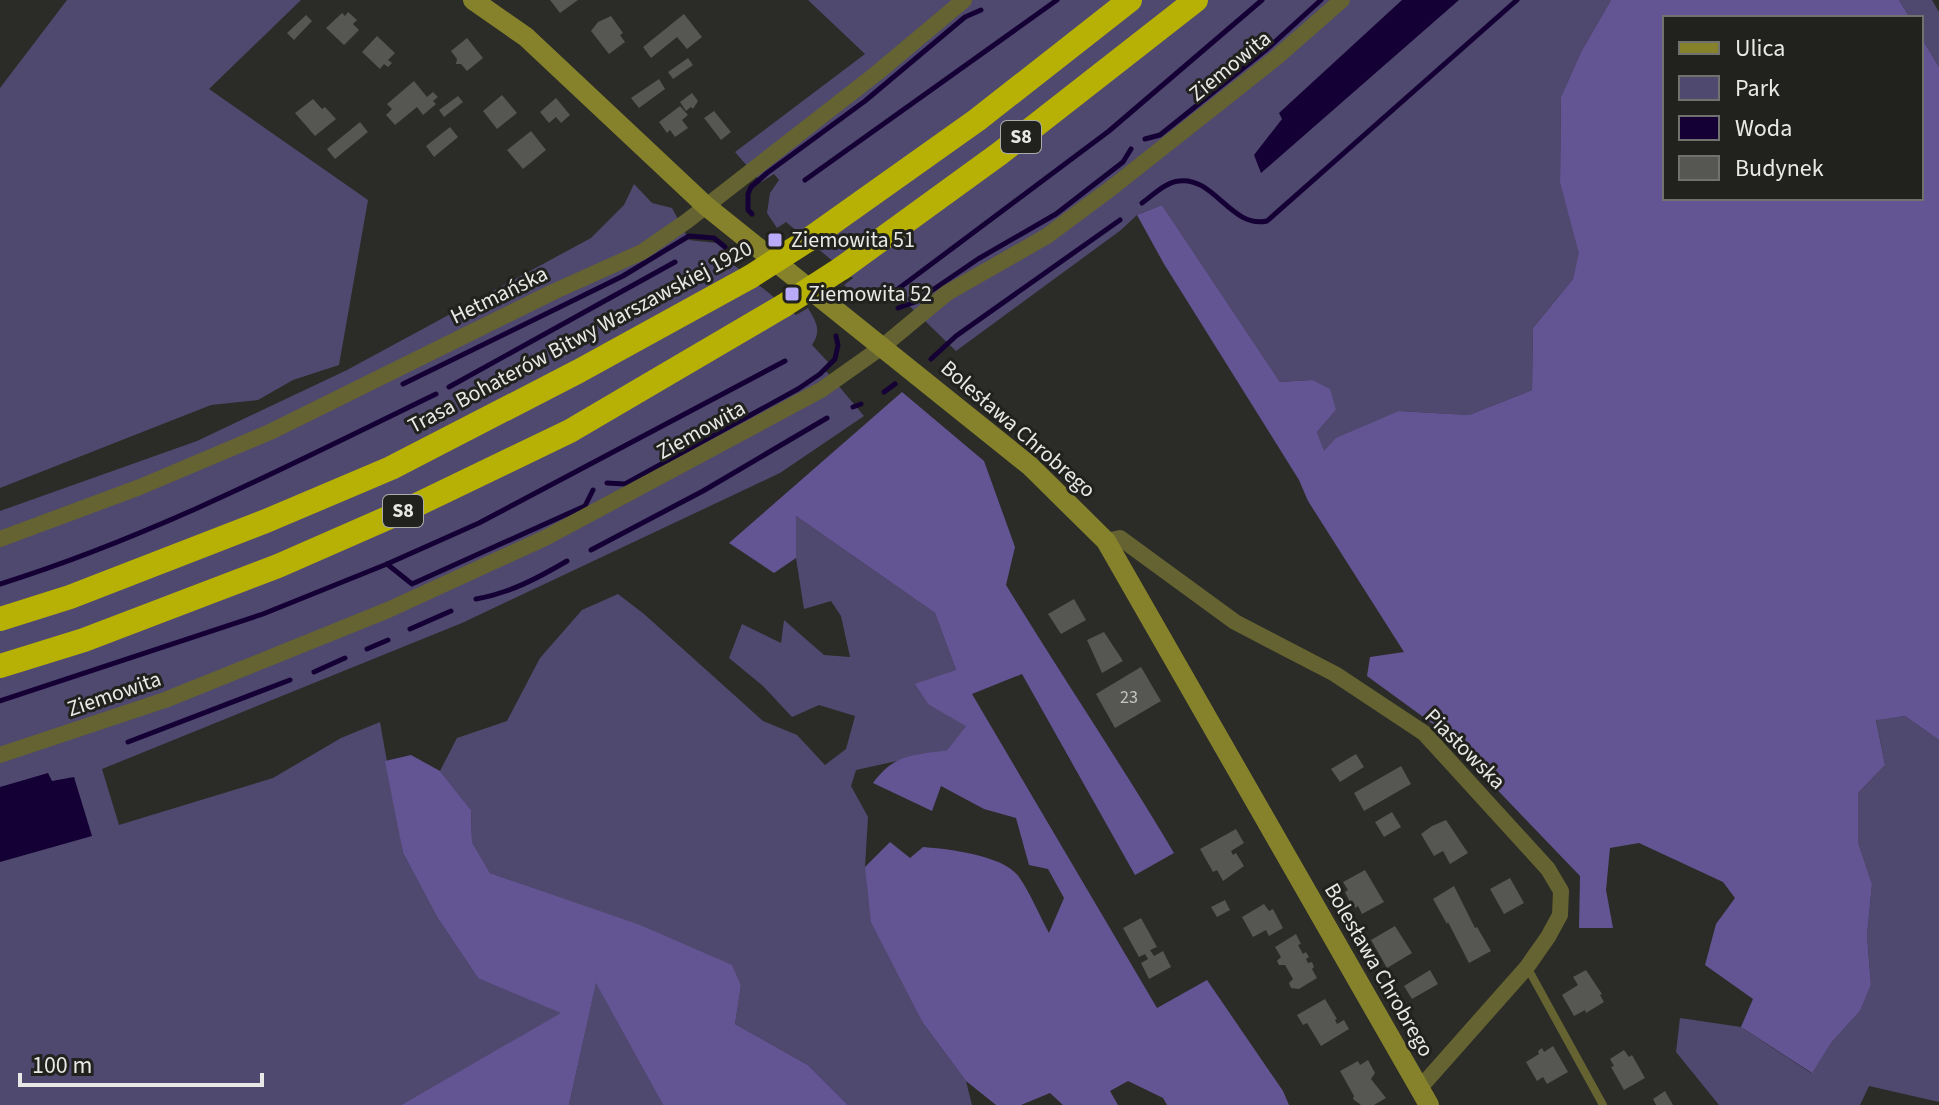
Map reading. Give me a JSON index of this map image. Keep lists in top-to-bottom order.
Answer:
{
  "streets": {
    "highway": ["S8", "Trasa Bohaterów Bitwy Warszawskiej 1920"],
    "street": [
      "Ziemowita",
      "Hetmańska",
      "Bolesława Chrobrego",
      "Piastowska"
    ]
  },
  "crossings": [
    ["Ziemowita", "Bolesława Chrobrego"],
    ["Hetmańska", "Bolesława Chrobrego"],
    ["Bolesława Chrobrego", "Piastowska"]
  ],
  "places": {
    "transit": ["Ziemowita 51", "Ziemowita 52"]
  },
  "house_numbers": ["23"],
  "legend": [
    "Ulica",
    "Park",
    "Woda",
    "Budynek"
  ],
  "scale_bar": "100 m"
}
